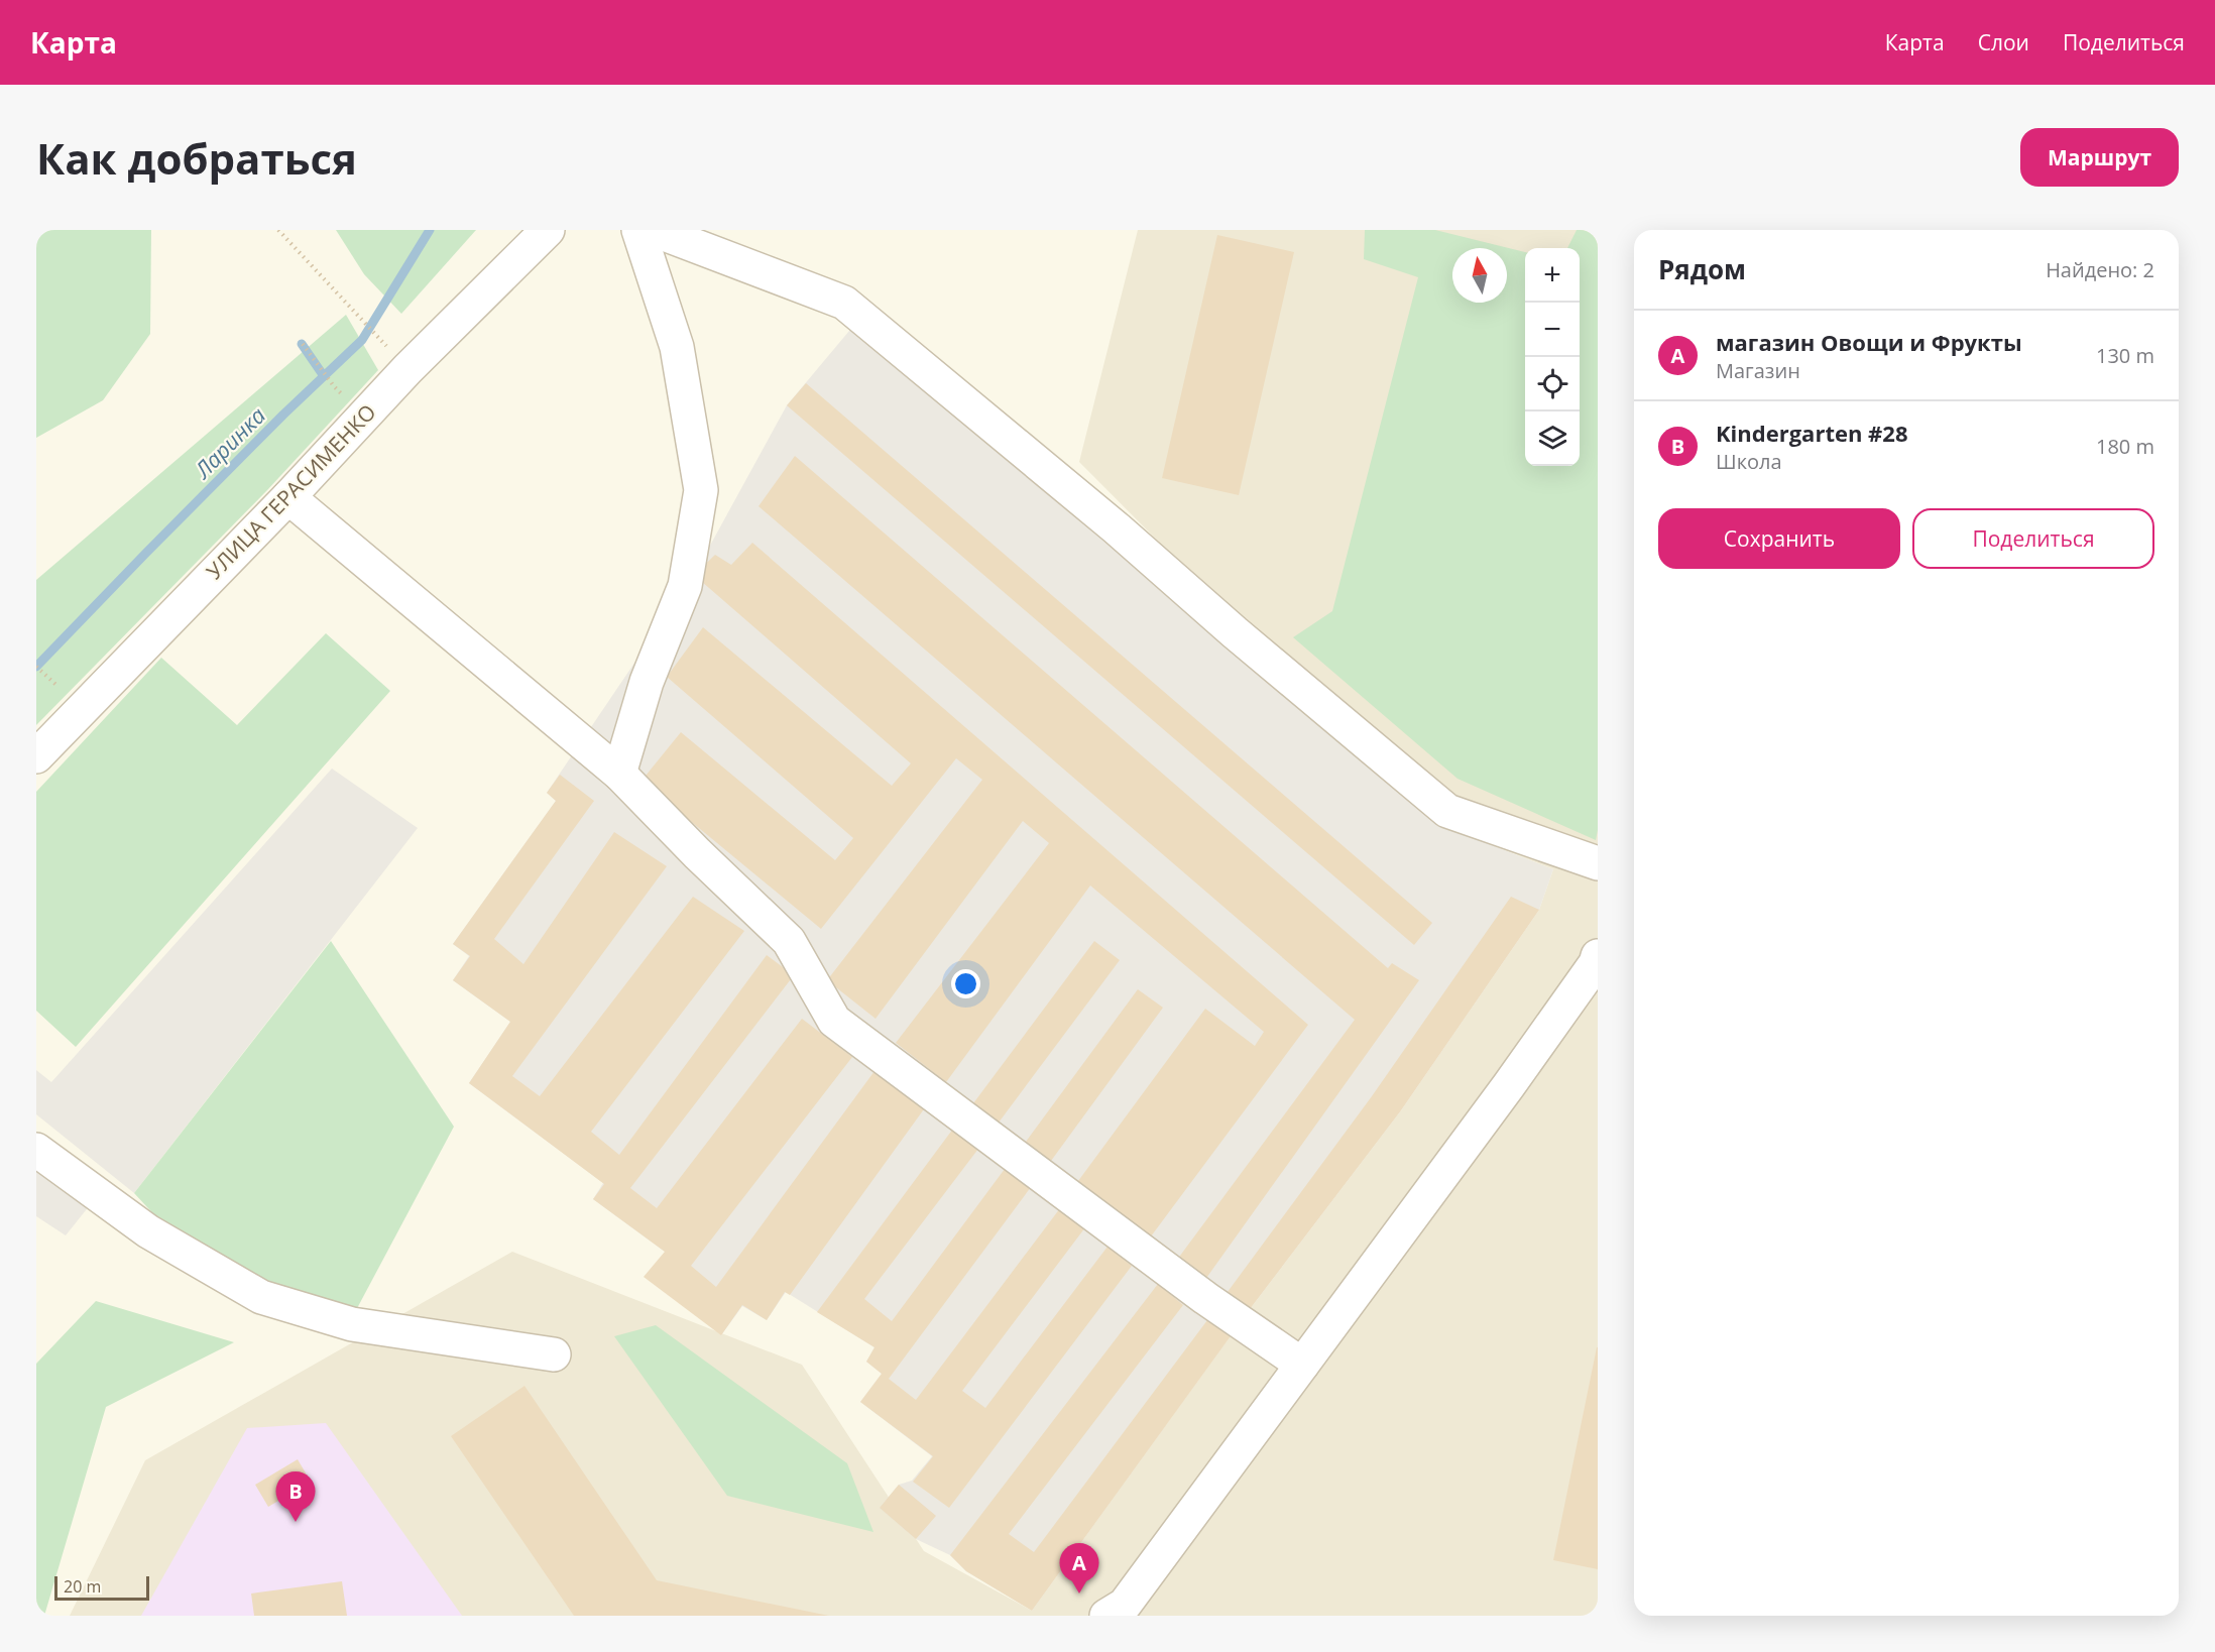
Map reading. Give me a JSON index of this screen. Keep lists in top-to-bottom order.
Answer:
{
  "streets": {
    "street": ["УЛИЦА ГЕРАСИМЕНКО"]
  },
  "water": ["Ларинка"],
  "scale_bar": "20 m",
  "north": "top",
  "page": {
    "header": "Карта",
    "nav": ["Карта", "Слои", "Поделиться"],
    "buttons": [
      "Маршрут",
      ["Сохранить", "Поделиться"]
    ],
    "title": "Как добраться",
    "heading": ["Рядом", "Найдено: 2"],
    "map_buttons": ["+", "−"],
    "list": [
      {
        "mark": "A",
        "name": "магазин Овощи и Фрукты",
        "note": "Магазин",
        "value": "130 m"
      },
      {
        "mark": "B",
        "name": "Kindergarten #28",
        "note": "Школа",
        "value": "180 m"
      }
    ],
    "pins": ["B", "A"],
    "scale": "20 m"
  }
}
